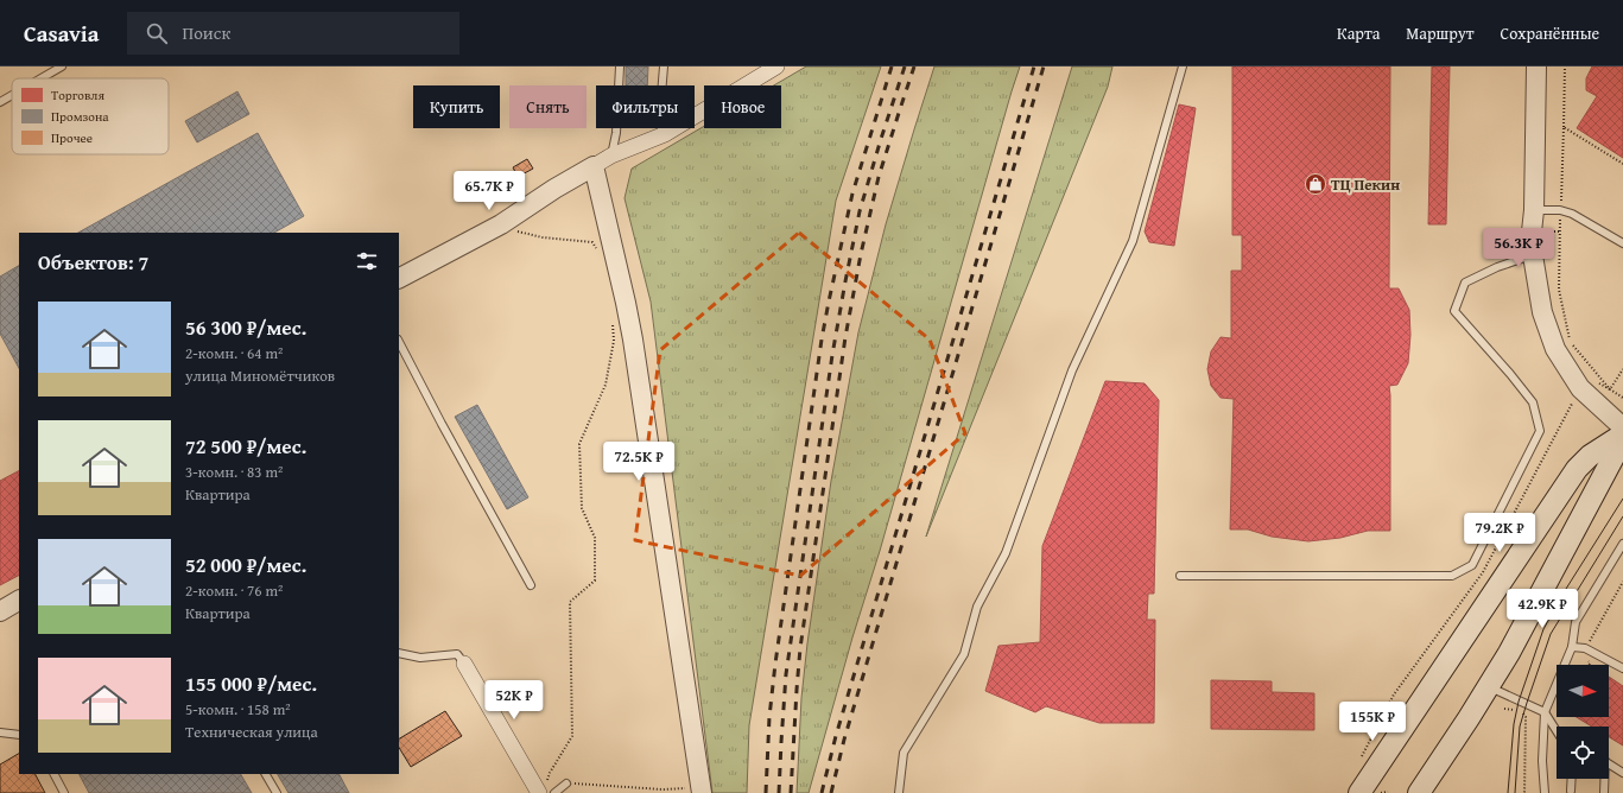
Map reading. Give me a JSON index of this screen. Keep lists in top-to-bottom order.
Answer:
{
  "places": {
    "shop": ["ТЦ Пекин"]
  },
  "legend": ["Торговля", "Промзона", "Прочее"],
  "north": "right",
  "page": {
    "header": "Casavia",
    "search": "Поиск",
    "nav": ["Карта", "Маршрут", "Сохранённые"],
    "chip": [
      "Купить",
      "Снять",
      "Фильтры",
      "Новое"
    ],
    "price": [
      "65.7K ₽",
      "56.3K ₽",
      "72.5K ₽",
      "79.2K ₽",
      "42.9K ₽",
      "52K ₽",
      "155K ₽"
    ],
    "heading": "Объектов: 7",
    "list": [
      {
        "name": "56 300 ₽/мес.",
        "note": "2-комн. · 64 m² · улица Миномётчиков"
      },
      {
        "name": "72 500 ₽/мес.",
        "note": "3-комн. · 83 m² · Квартира"
      },
      {
        "name": "52 000 ₽/мес.",
        "note": "2-комн. · 76 m² · Квартира"
      },
      {
        "name": "155 000 ₽/мес.",
        "note": "5-комн. · 158 m² · Техническая улица"
      }
    ]
  }
}
